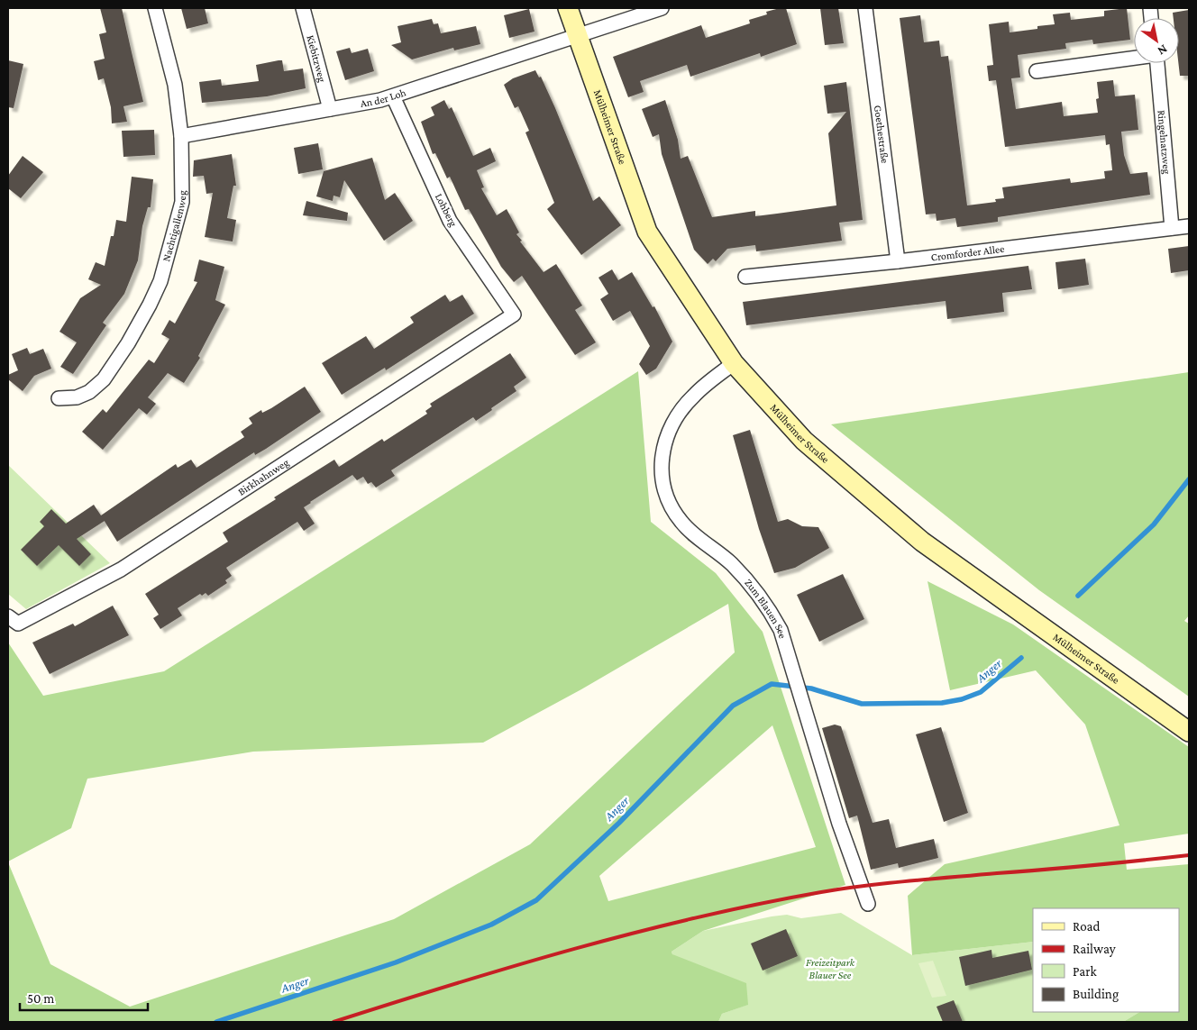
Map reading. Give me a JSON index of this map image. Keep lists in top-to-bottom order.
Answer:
{
  "streets": {
    "main road": ["Mülheimer Straße"],
    "street": [
      "Kiebitzweg",
      "An der Loh",
      "Goethestraße",
      "Ringelnatzweg",
      "Lohberg",
      "Nachtigallenweg",
      "Cromforder Allee",
      "Birkhahnweg",
      "Zum Blauen See"
    ]
  },
  "crossings": [
    ["Kiebitzweg", "An der Loh"],
    ["An der Loh", "Mülheimer Straße"],
    ["An der Loh", "Lohberg"],
    ["An der Loh", "Nachtigallenweg"],
    ["Mülheimer Straße", "Zum Blauen See"],
    ["Goethestraße", "Cromforder Allee"],
    ["Ringelnatzweg", "Cromforder Allee"],
    ["Lohberg", "Birkhahnweg"]
  ],
  "water": ["Anger"],
  "parks": ["Freizeitpark Blauer See"],
  "legend": [
    "Road",
    "Railway",
    "Park",
    "Building"
  ],
  "scale_bar": "50 m",
  "north": "bottom right"
}
